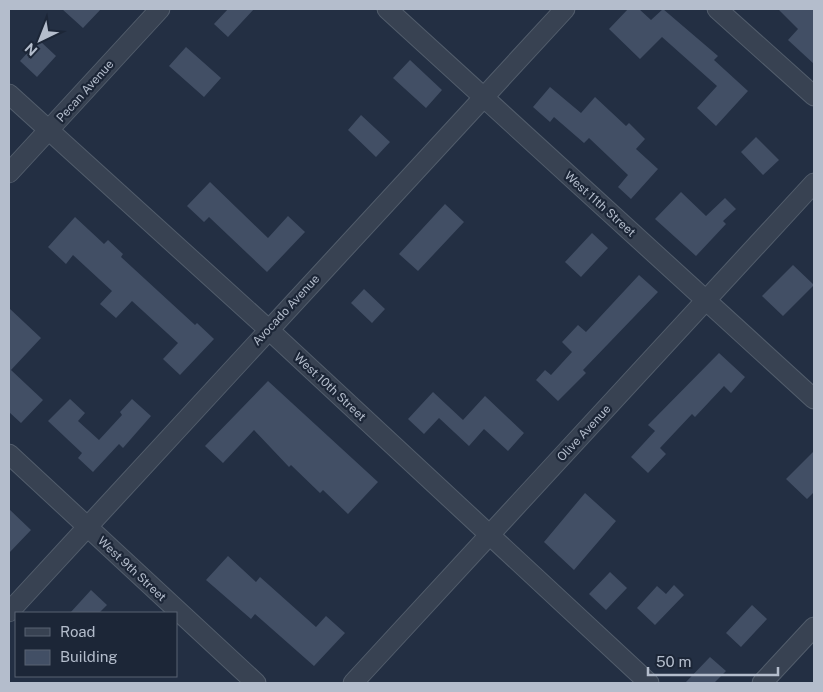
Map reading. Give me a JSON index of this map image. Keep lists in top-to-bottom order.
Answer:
{
  "streets": {
    "street": [
      "Pecan Avenue",
      "West 11th Street",
      "Avocado Avenue",
      "West 10th Street",
      "Olive Avenue",
      "West 9th Street"
    ]
  },
  "crossings": [
    ["Pecan Avenue", "West 10th Street"],
    ["West 11th Street", "Avocado Avenue"],
    ["West 11th Street", "Olive Avenue"],
    ["Avocado Avenue", "West 10th Street"],
    ["Avocado Avenue", "West 9th Street"],
    ["West 10th Street", "Olive Avenue"]
  ],
  "legend": ["Road", "Building"],
  "scale_bar": "50 m",
  "north": "bottom left"
}
